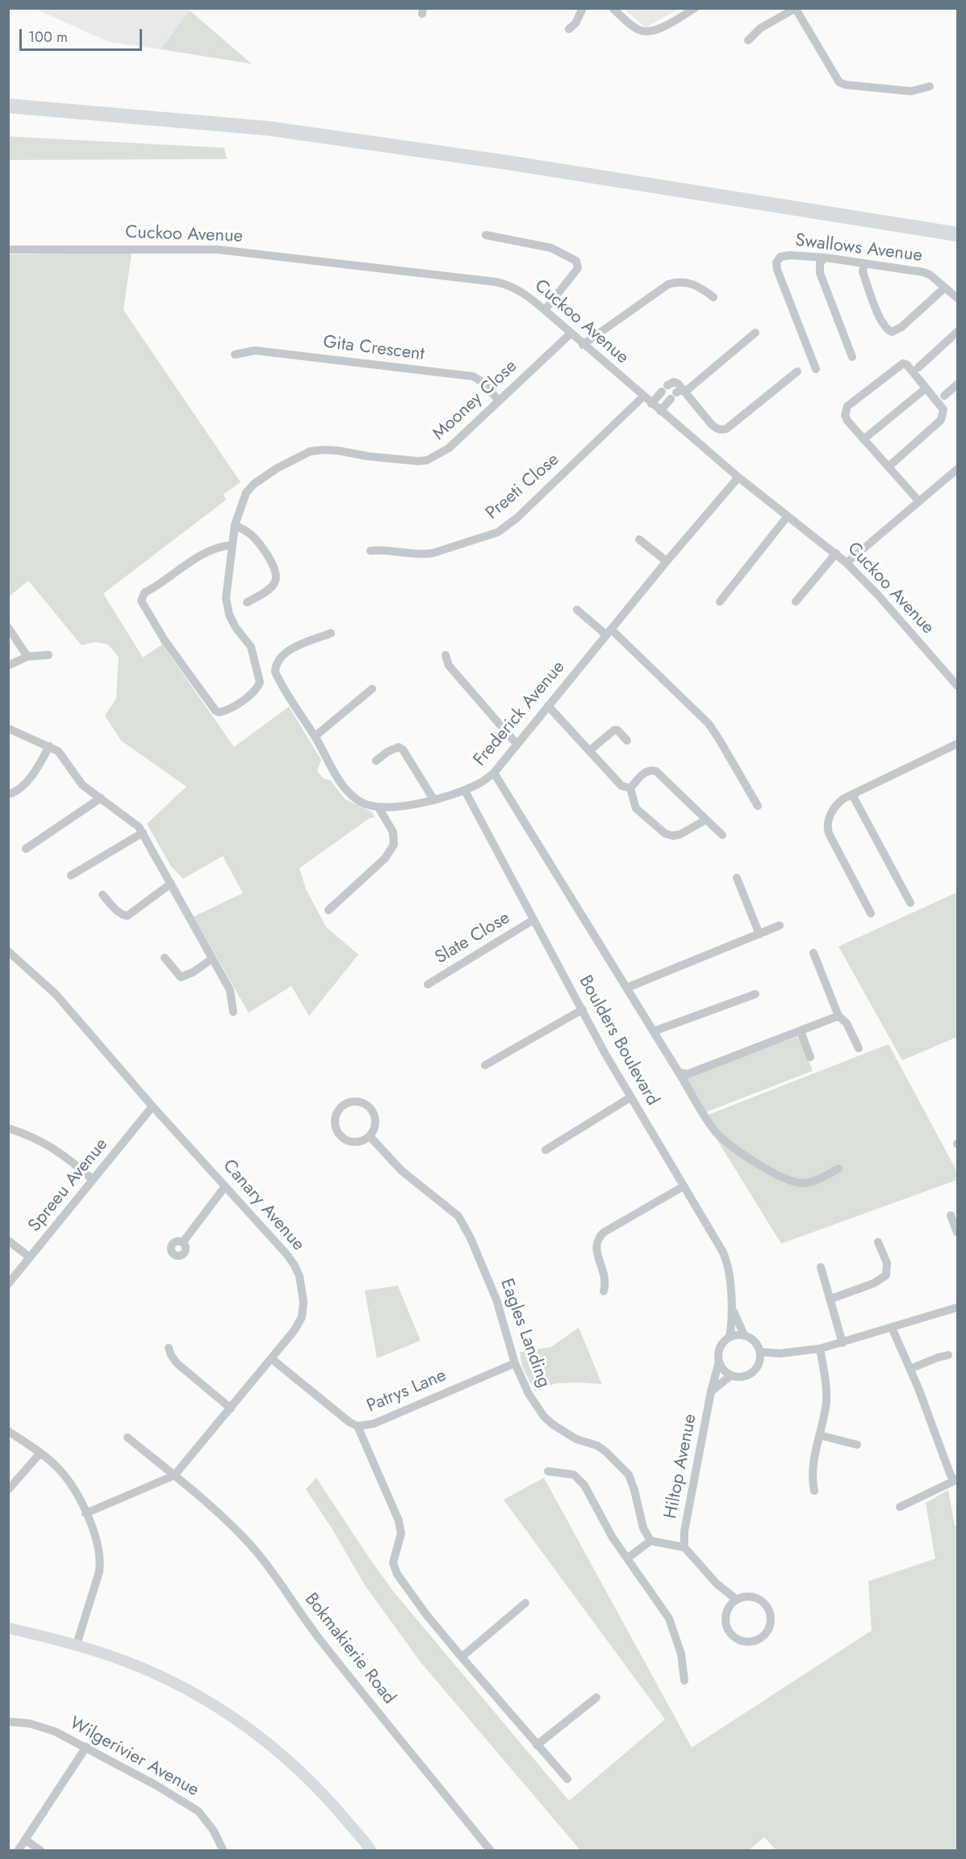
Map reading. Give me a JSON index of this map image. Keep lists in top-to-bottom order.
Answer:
{
  "streets": {
    "street": [
      "Cuckoo Avenue",
      "Swallows Avenue",
      "Gita Crescent",
      "Mooney Close",
      "Preeti Close",
      "Frederick Avenue",
      "Slate Close",
      "Boulders Boulevard",
      "Spreeu Avenue",
      "Canary Avenue",
      "Eagles Landing",
      "Patrys Lane",
      "Hiltop Avenue",
      "Bokmakierie Road",
      "Wilgerivier Avenue"
    ]
  },
  "crossings": [
    ["Cuckoo Avenue", "Mooney Close"],
    ["Cuckoo Avenue", "Preeti Close"],
    ["Cuckoo Avenue", "Frederick Avenue"],
    ["Gita Crescent", "Mooney Close"],
    ["Frederick Avenue", "Boulders Boulevard"],
    ["Slate Close", "Boulders Boulevard"],
    ["Boulders Boulevard", "Hiltop Avenue"],
    ["Spreeu Avenue", "Canary Avenue"],
    ["Canary Avenue", "Patrys Lane"],
    ["Canary Avenue", "Bokmakierie Road"],
    ["Eagles Landing", "Patrys Lane"]
  ],
  "scale_bar": "100 m"
}
